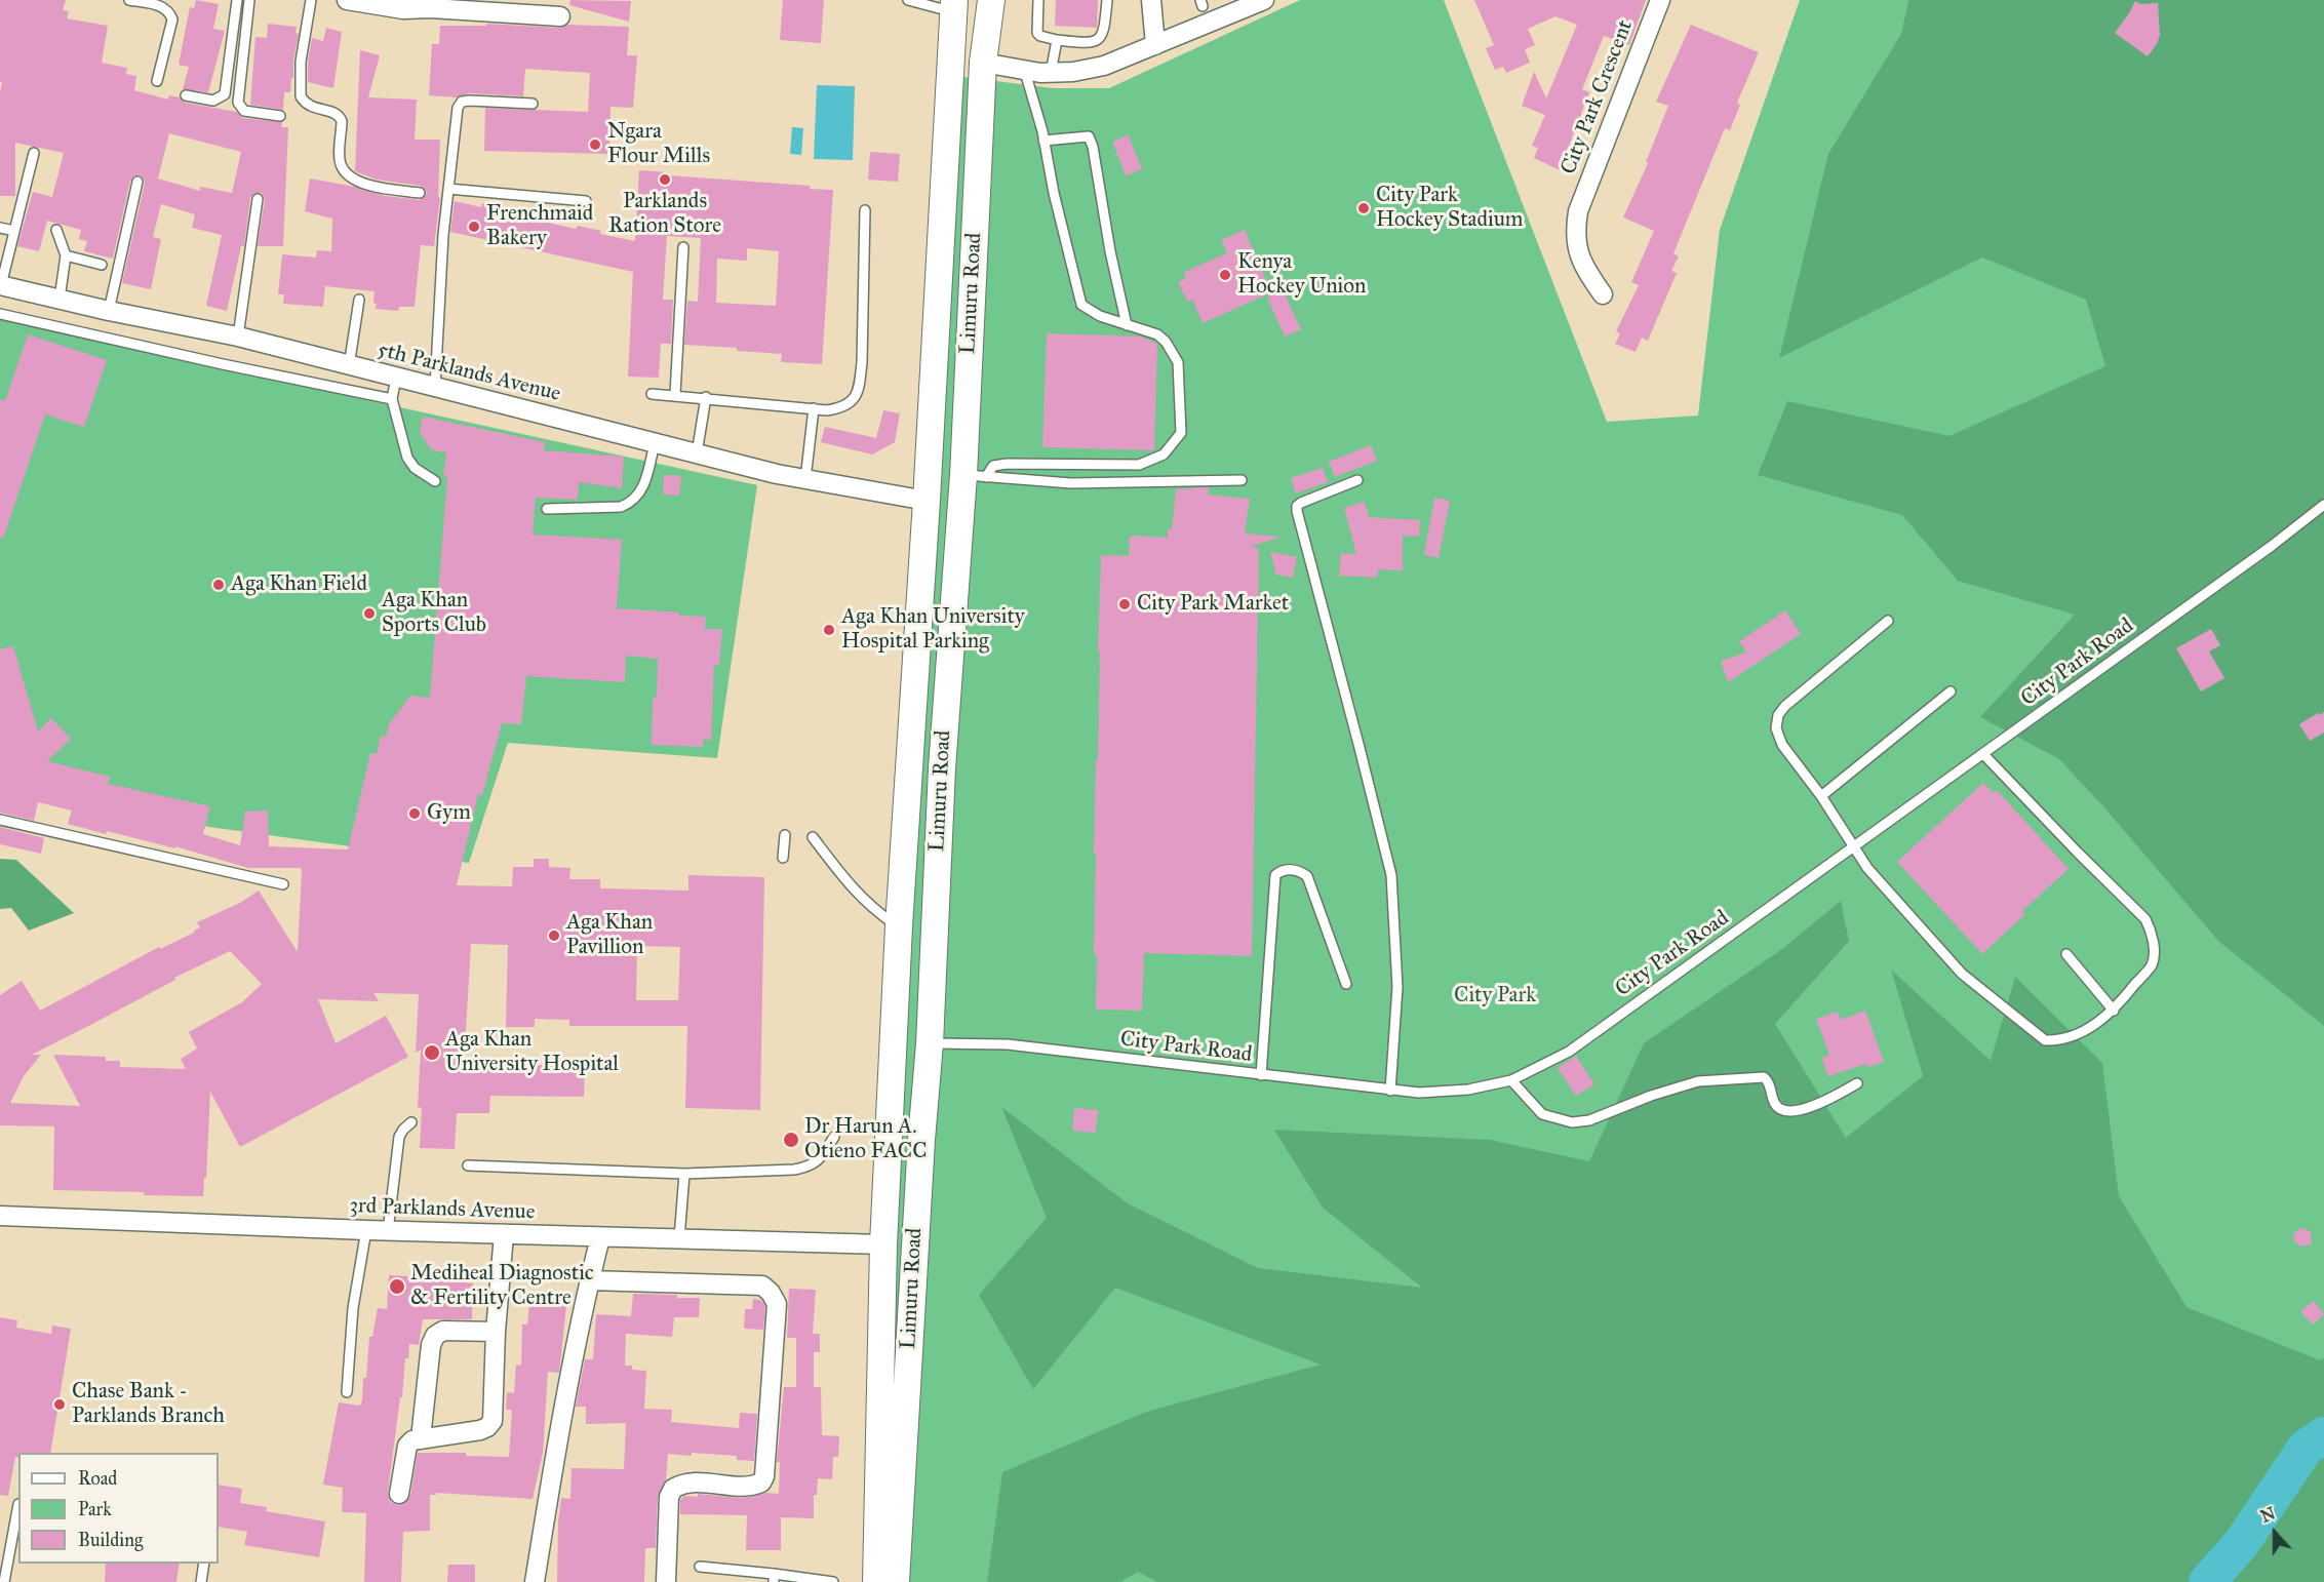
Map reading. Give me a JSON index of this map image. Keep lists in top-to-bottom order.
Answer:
{
  "streets": {
    "main road": ["Limuru Road"],
    "street": ["City Park Crescent", "5th Parklands Avenue", "3rd Parklands Avenue"],
    "lane": ["City Park Road"]
  },
  "crossings": [
    ["Limuru Road", "5th Parklands Avenue"],
    ["Limuru Road", "City Park Road"],
    ["Limuru Road", "3rd Parklands Avenue"]
  ],
  "parks": ["City Park"],
  "places": [
    "Ngara Flour Mills",
    "Parklands Ration Store",
    "City Park Hockey Stadium",
    "Frenchmaid Bakery",
    "Kenya Hockey Union",
    "Aga Khan Field",
    "City Park Market",
    "Aga Khan Sports Club",
    "Aga Khan University Hospital Parking",
    "Gym",
    "Aga Khan Pavillion",
    "Aga Khan University Hospital",
    "Dr Harun A. Otieno FACC",
    "Mediheal Diagnostic & Fertility Centre",
    "Chase Bank - Parklands Branch"
  ],
  "legend": ["Road", "Park", "Building"],
  "north": "top"
}
